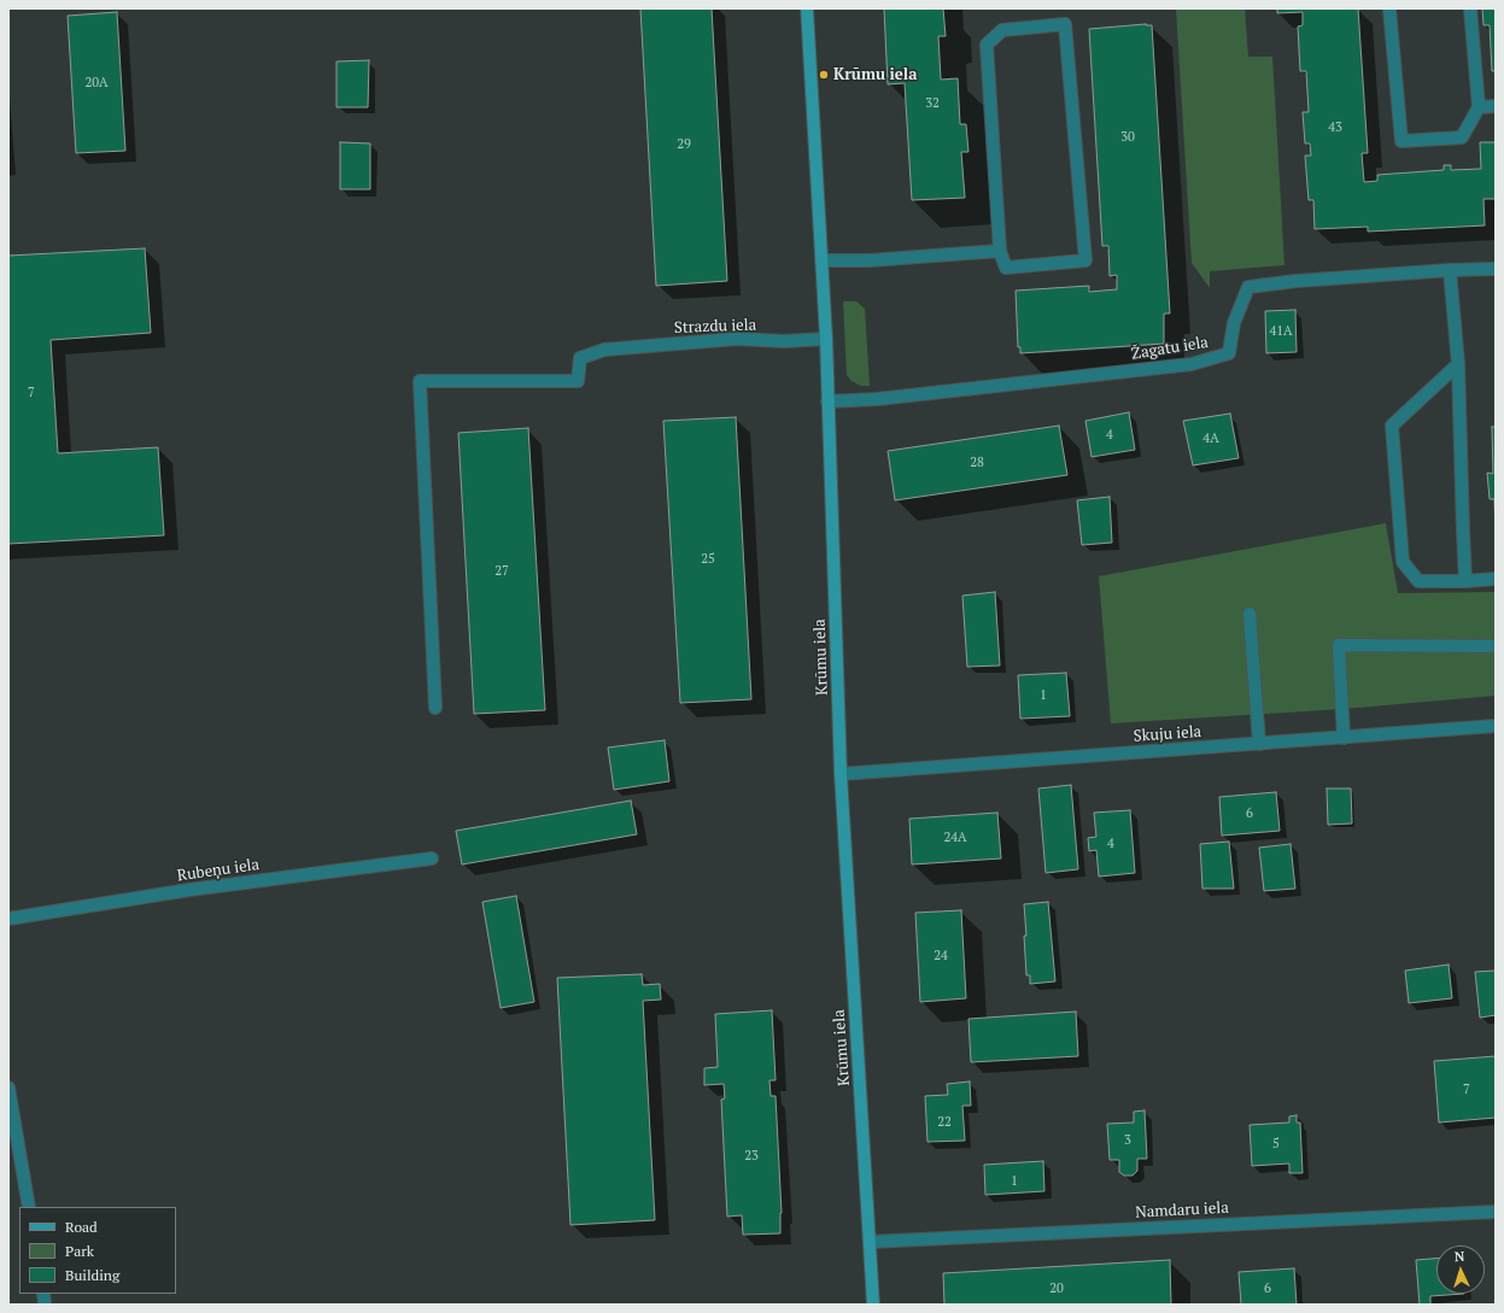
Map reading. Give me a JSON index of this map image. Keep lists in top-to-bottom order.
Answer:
{
  "streets": {
    "street": [
      "Strazdu iela",
      "Žagatu iela",
      "Krūmu iela",
      "Skuju iela",
      "Rubeņu iela",
      "Namdaru iela"
    ]
  },
  "crossings": [
    ["Strazdu iela", "Krūmu iela"],
    ["Žagatu iela", "Krūmu iela"],
    ["Krūmu iela", "Skuju iela"],
    ["Krūmu iela", "Namdaru iela"]
  ],
  "places": ["Krūmu iela"],
  "house_numbers": [
    "20A",
    "32",
    "43",
    "30",
    "29",
    "41A",
    "7",
    "4",
    "4A",
    "28",
    "25",
    "27",
    "1",
    "6",
    "24A",
    "4",
    "24",
    "7",
    "22",
    "3",
    "5",
    "23",
    "1",
    "20",
    "6"
  ],
  "legend": ["Road", "Park", "Building"],
  "north": "top"
}
